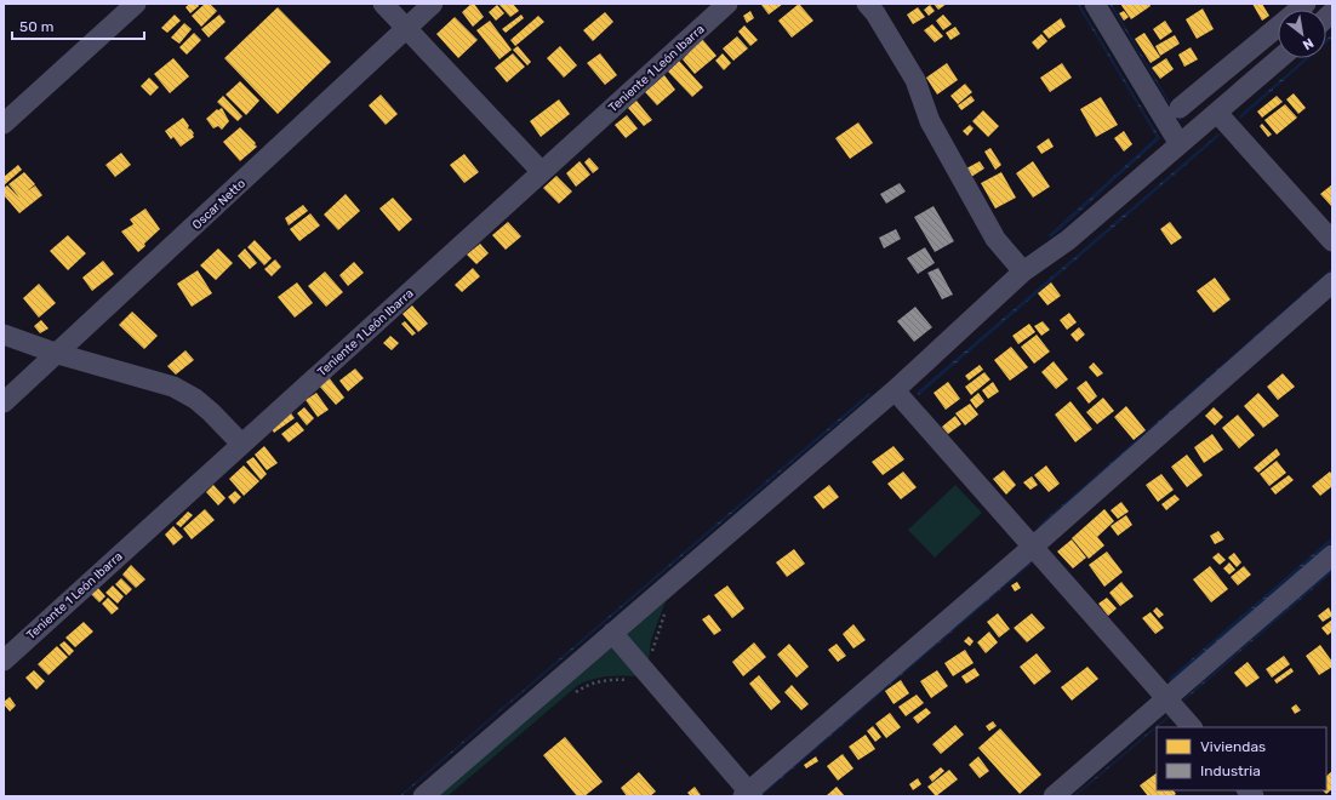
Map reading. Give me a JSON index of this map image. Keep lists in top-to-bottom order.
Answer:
{
  "streets": {
    "street": ["Teniente 1 León Ibarra", "Oscar Netto"]
  },
  "legend": ["Viviendas", "Industria"],
  "scale_bar": "50 m",
  "north": "bottom right"
}
